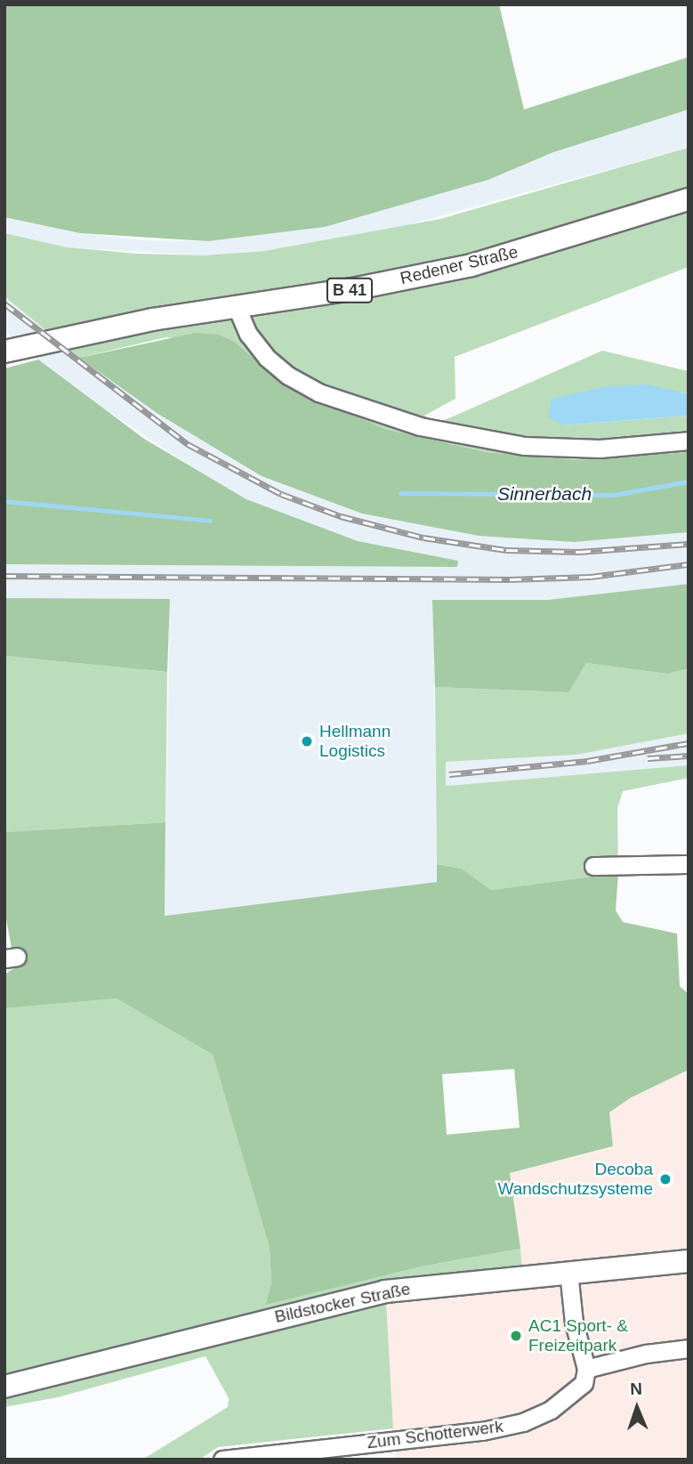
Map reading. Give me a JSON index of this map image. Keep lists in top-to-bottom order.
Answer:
{
  "streets": {
    "main road": ["Redener Straße", "B 41", "Bildstocker Straße"],
    "street": ["Zum Schotterwerk"]
  },
  "water": ["Sinnerbach"],
  "places": ["Hellmann Logistics", "Decoba Wandschutzsysteme", "AC1 Sport- & Freizeitpark"],
  "north": "top"
}
